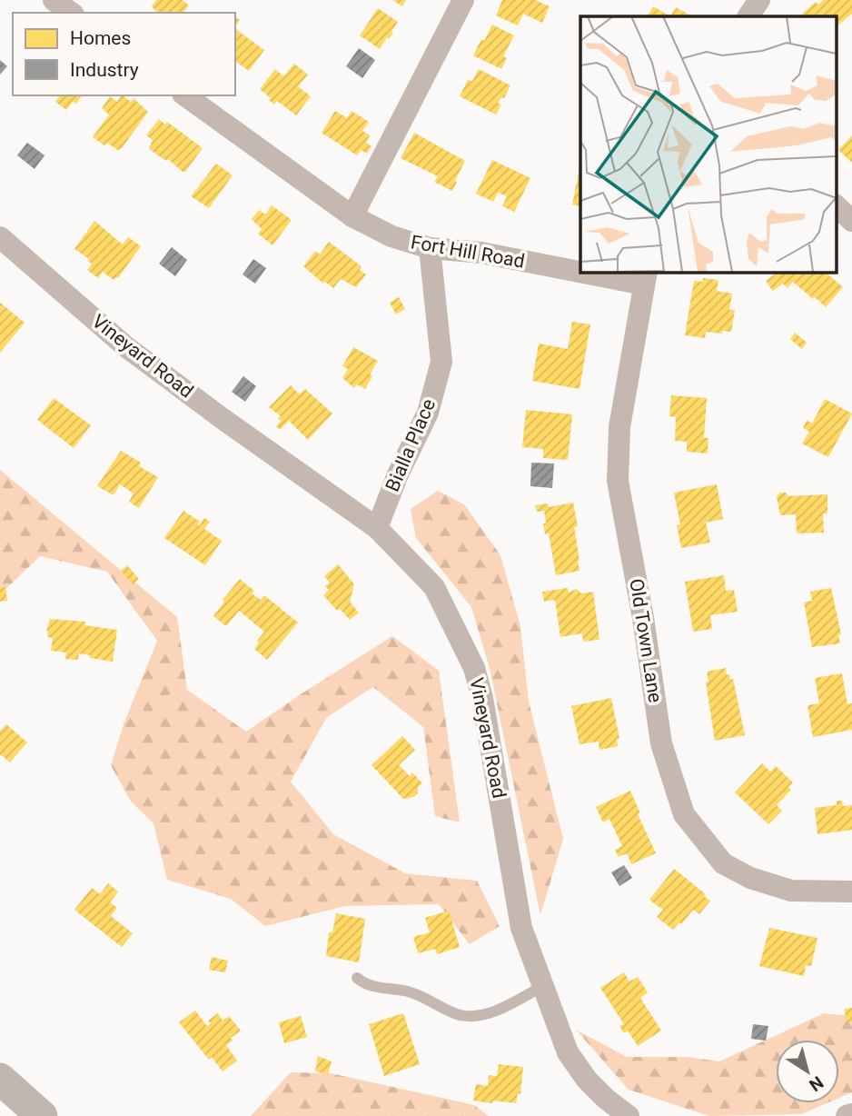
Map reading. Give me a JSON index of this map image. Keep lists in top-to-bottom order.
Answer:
{
  "streets": {
    "street": [
      "Fort Hill Road",
      "Vineyard Road",
      "Bialla Place",
      "Old Town Lane"
    ]
  },
  "crossings": [
    ["Fort Hill Road", "Bialla Place"],
    ["Fort Hill Road", "Old Town Lane"],
    ["Vineyard Road", "Bialla Place"]
  ],
  "legend": ["Homes", "Industry"],
  "north": "bottom right"
}
